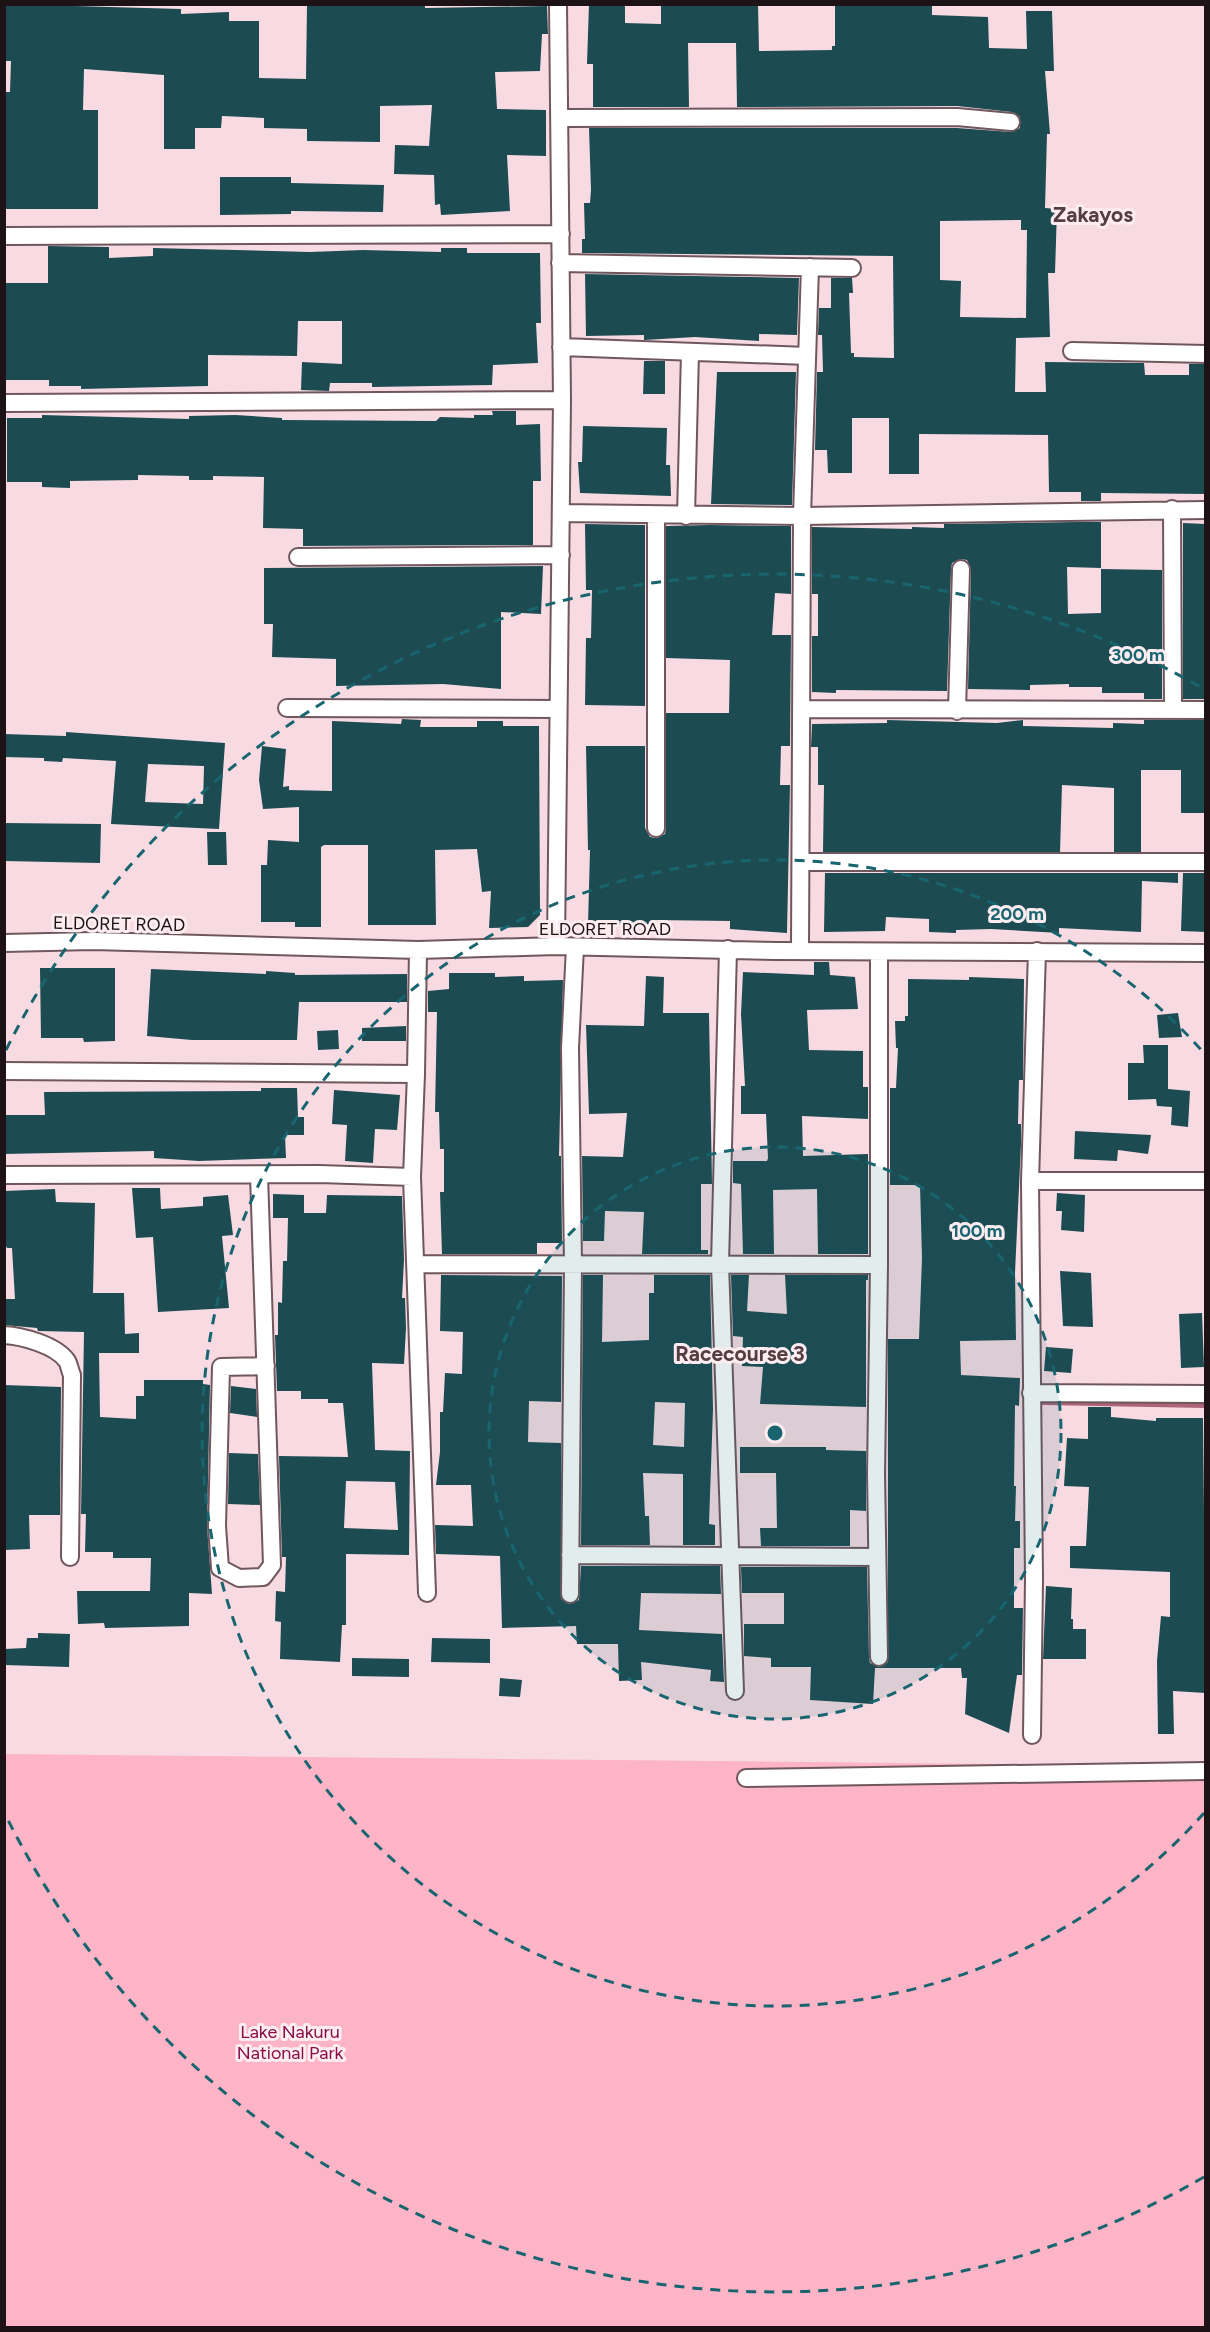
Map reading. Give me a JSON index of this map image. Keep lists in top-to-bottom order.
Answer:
{
  "streets": {
    "street": ["ELDORET ROAD"]
  },
  "districts": ["Zakayos", "Racecourse 3"],
  "parks": ["Lake Nakuru National Park"],
  "rings": ["300 m", "200 m", "100 m"]
}
